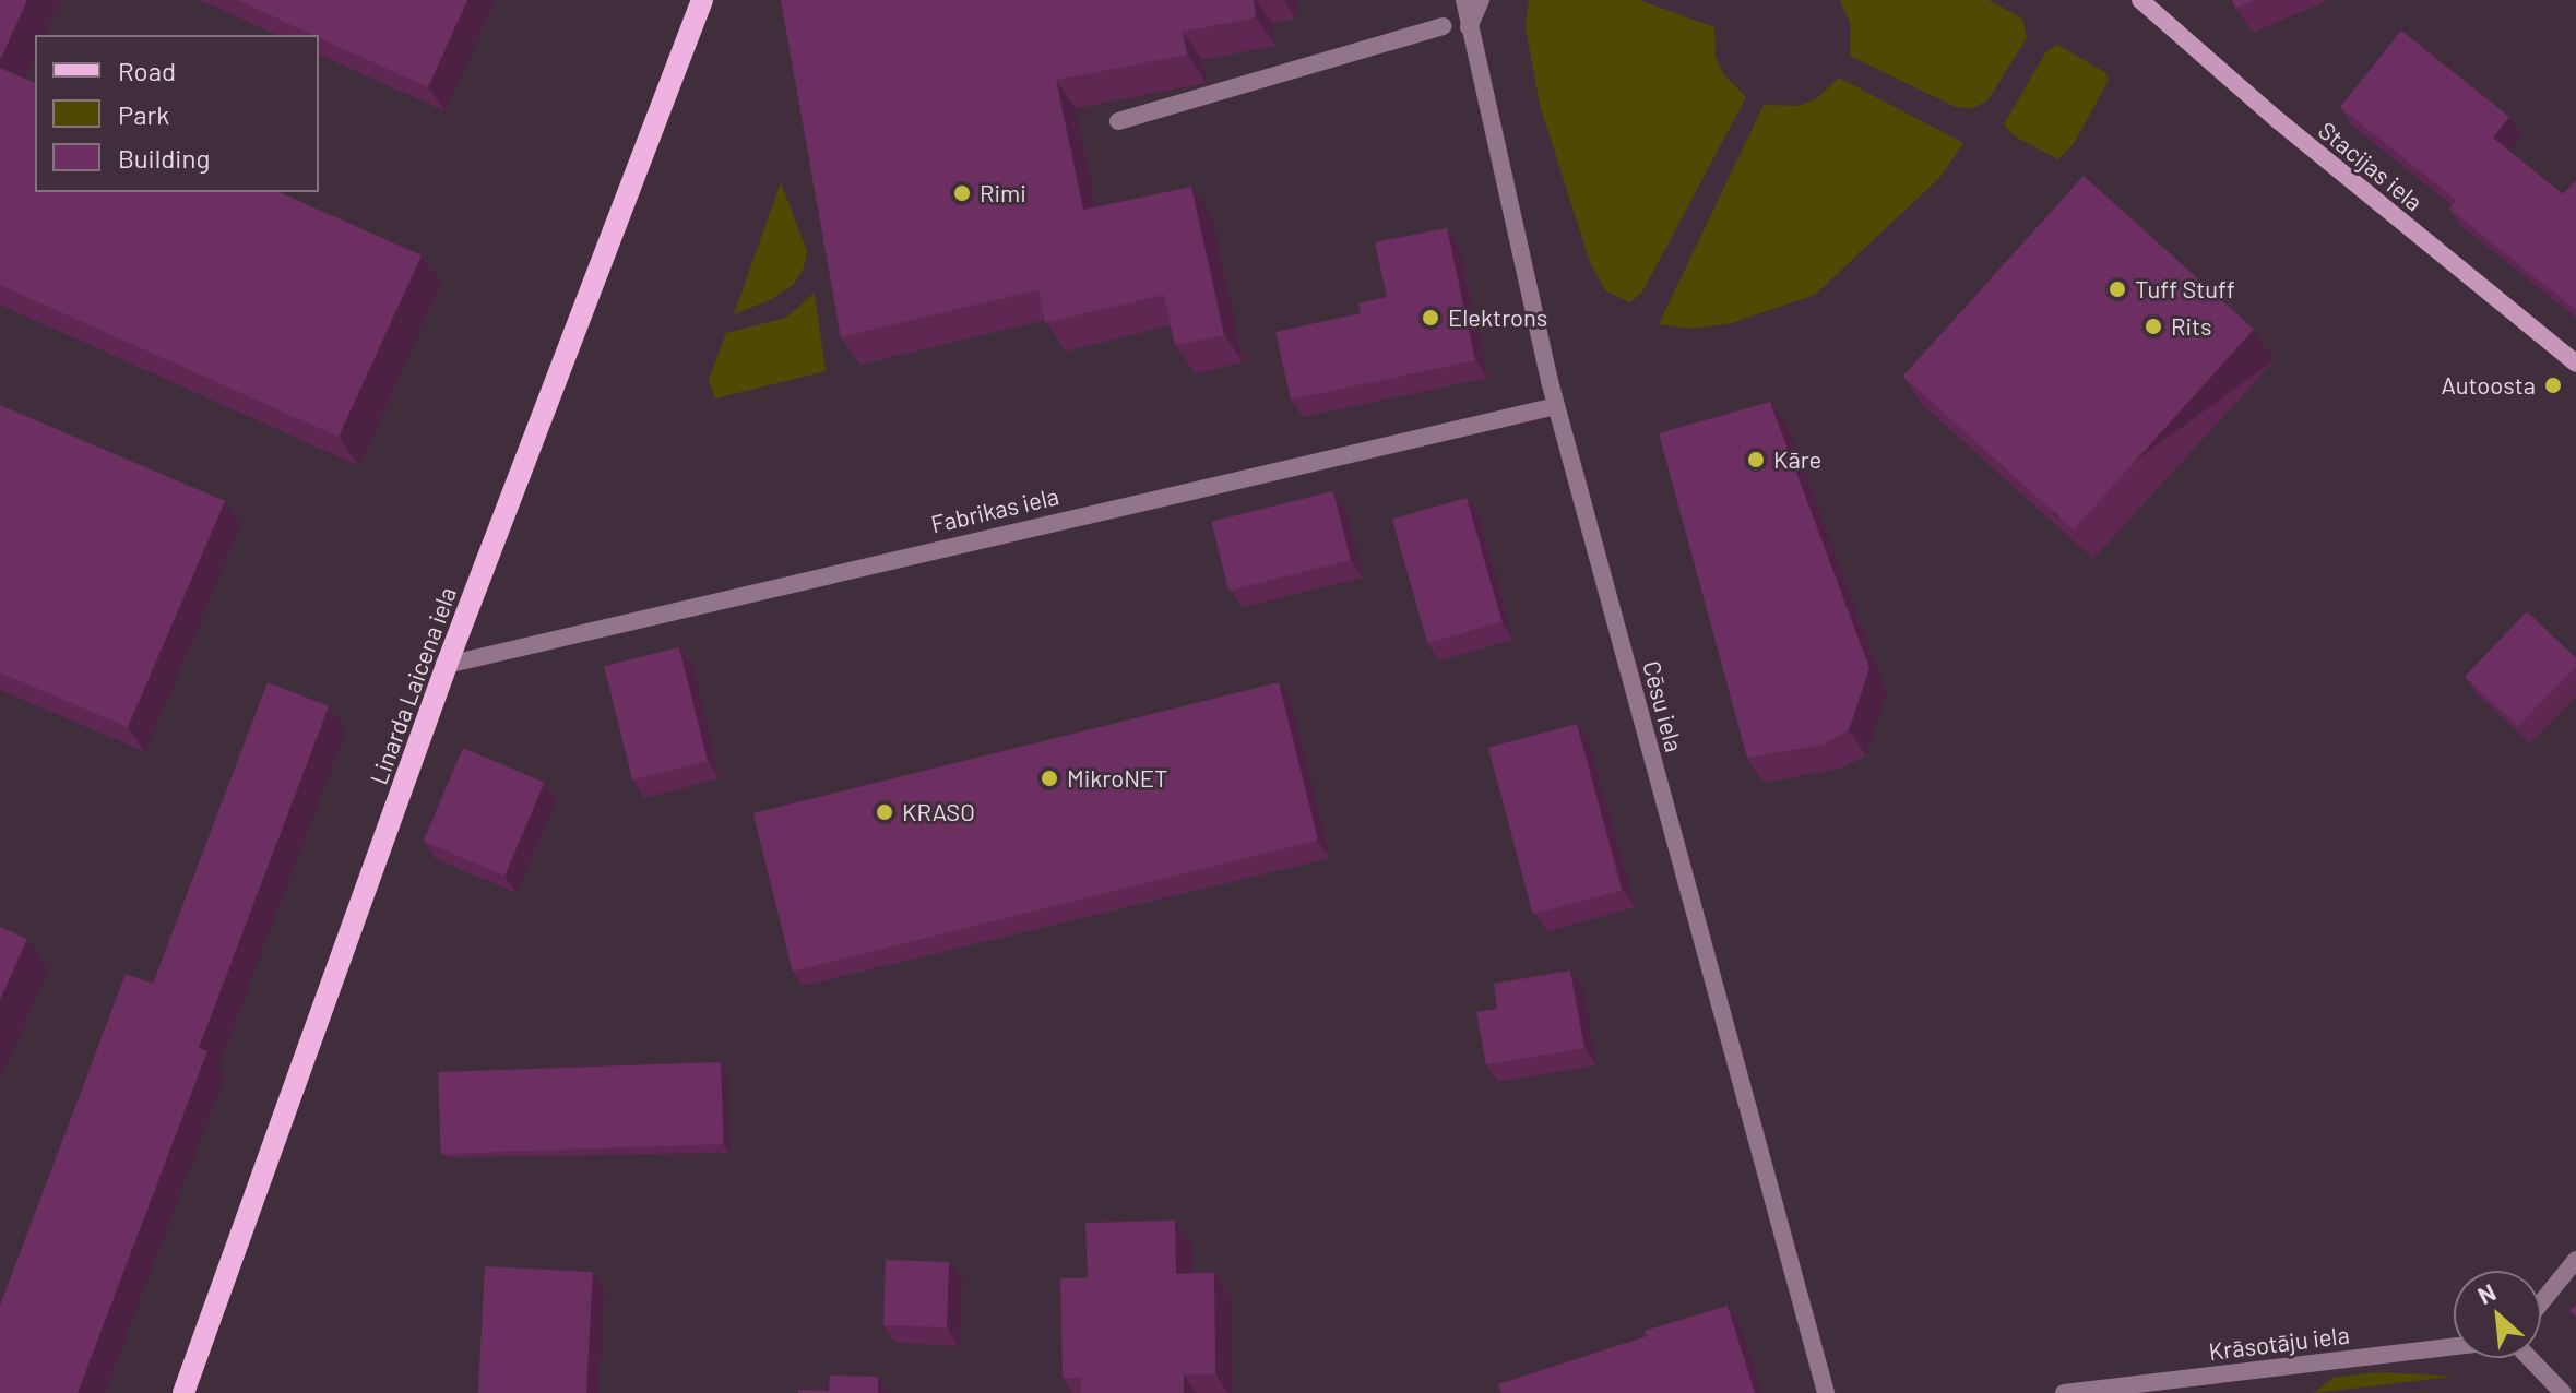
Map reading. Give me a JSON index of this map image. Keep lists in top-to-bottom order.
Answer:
{
  "streets": {
    "main road": ["Stacijas iela", "Linarda Laicena iela"],
    "street": ["Fabrikas iela", "Cēsu iela", "Krāsotāju iela"]
  },
  "crossings": [
    ["Fabrikas iela", "Linarda Laicena iela"],
    ["Fabrikas iela", "Cēsu iela"]
  ],
  "places": [
    "Rimi",
    "Tuff Stuff",
    "Elektrons",
    "Rits",
    "Autoosta",
    "Kāre",
    "MikroNET",
    "KRASO"
  ],
  "legend": ["Road", "Park", "Building"],
  "north": "top left"
}
